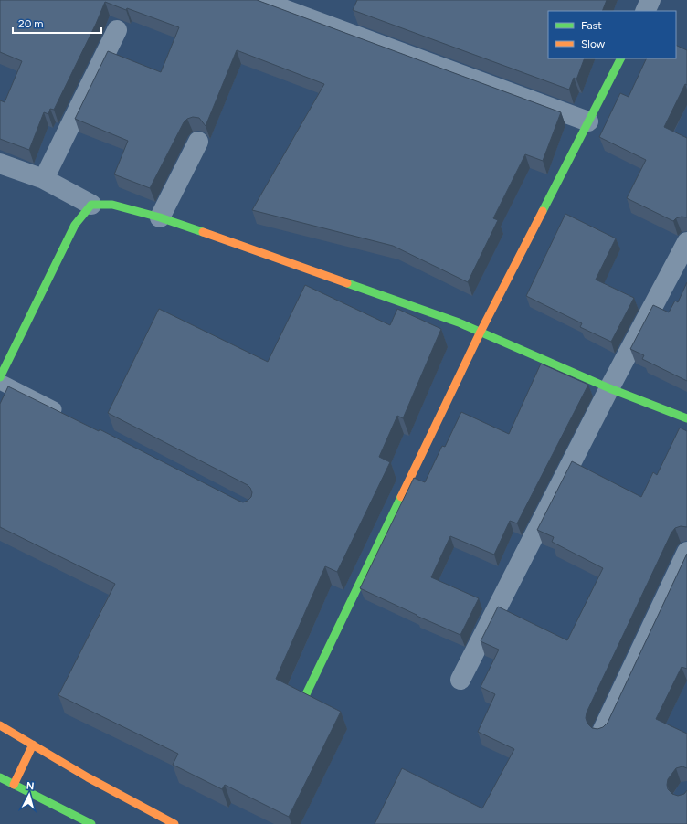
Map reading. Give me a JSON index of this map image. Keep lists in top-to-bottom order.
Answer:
{
  "legend": ["Fast", "Slow"],
  "scale_bar": "20 m",
  "north": "top"
}
